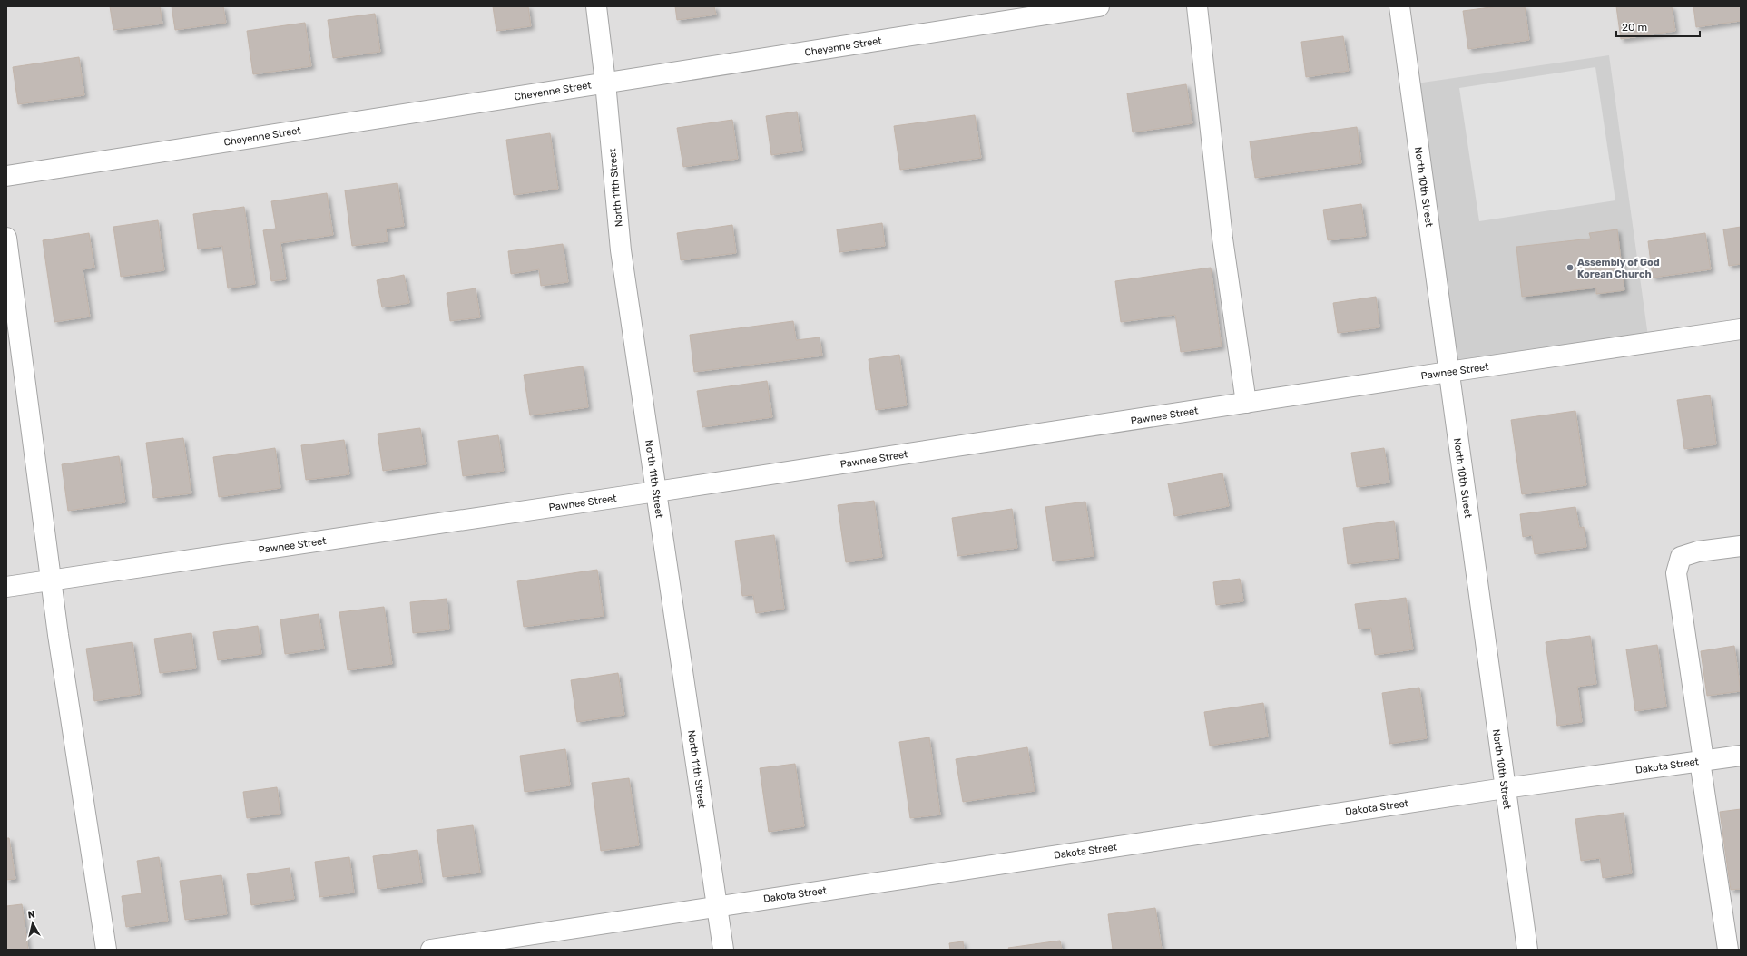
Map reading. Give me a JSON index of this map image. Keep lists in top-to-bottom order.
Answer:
{
  "streets": {
    "street": [
      "Cheyenne Street",
      "North 10th Street",
      "North 11th Street",
      "Pawnee Street",
      "Dakota Street"
    ]
  },
  "crossings": [
    ["Cheyenne Street", "North 11th Street"],
    ["North 10th Street", "Pawnee Street"],
    ["North 10th Street", "Dakota Street"],
    ["North 11th Street", "Pawnee Street"],
    ["North 11th Street", "Dakota Street"]
  ],
  "places": ["Assembly of God Korean Church"],
  "scale_bar": "20 m",
  "north": "top"
}
